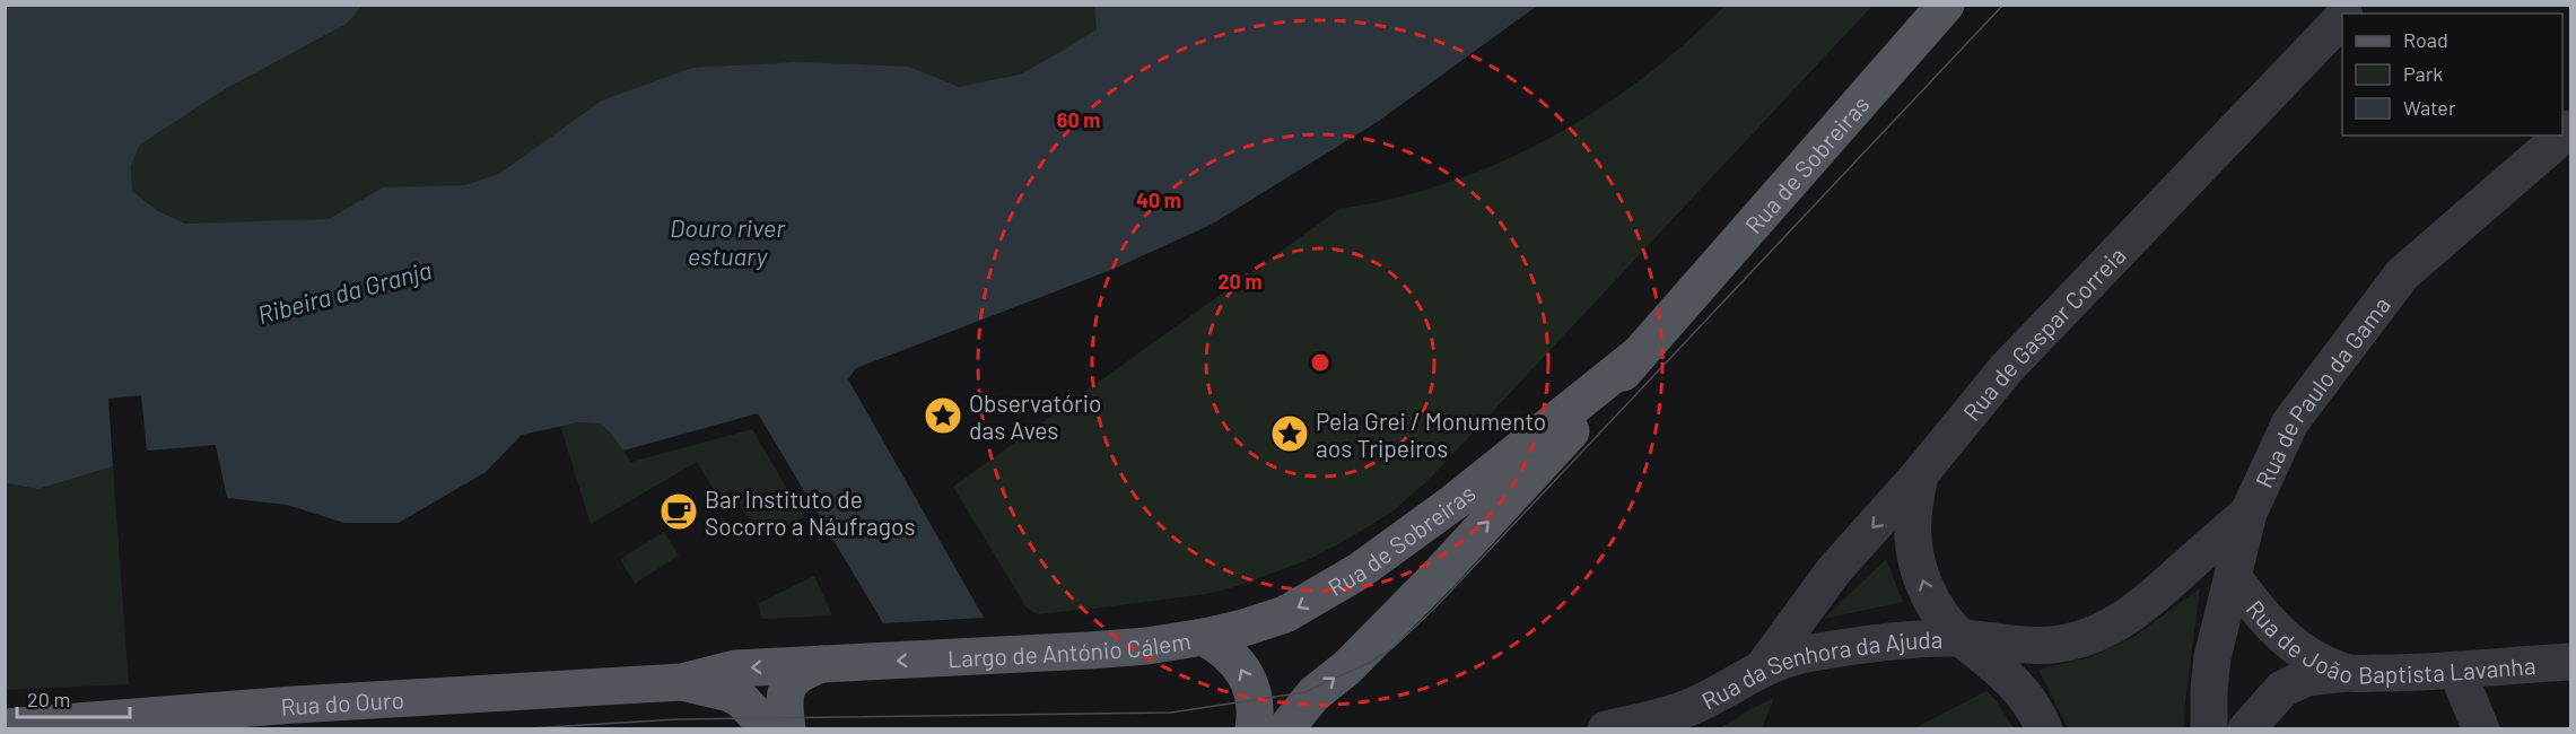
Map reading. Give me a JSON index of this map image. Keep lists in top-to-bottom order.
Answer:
{
  "streets": {
    "main road": ["Rua de Sobreiras", "Largo de António Cálem", "Rua do Ouro"],
    "street": [
      "Rua de Gaspar Correia",
      "Rua de Paulo da Gama",
      "Rua de João Baptista Lavanha",
      "Rua da Senhora da Ajuda"
    ]
  },
  "crossings": [
    ["Rua de Sobreiras", "Largo de António Cálem"],
    ["Rua de Gaspar Correia", "Rua da Senhora da Ajuda"],
    ["Rua de Paulo da Gama", "Rua de João Baptista Lavanha"],
    ["Rua de Paulo da Gama", "Rua da Senhora da Ajuda"],
    ["Largo de António Cálem", "Rua do Ouro"]
  ],
  "one_way": ["Largo de António Cálem"],
  "water": ["Douro river estuary", "Ribeira da Granja"],
  "places": {
    "place": ["Observatório das Aves", "Pela Grei / Monumento aos Tripeiros"],
    "cafe": ["Bar Instituto de Socorro a Náufragos"]
  },
  "legend": ["Road", "Park", "Water"],
  "scale_bar": "20 m",
  "rings": ["60 m", "40 m", "20 m"]
}
